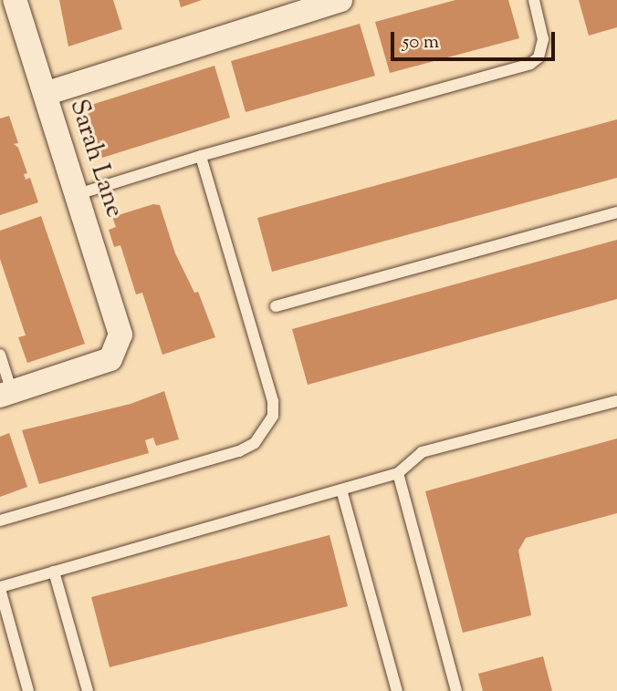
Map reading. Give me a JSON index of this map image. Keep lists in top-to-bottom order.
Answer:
{
  "streets": {
    "street": ["Sarah Lane"]
  },
  "scale_bar": "50 m"
}
